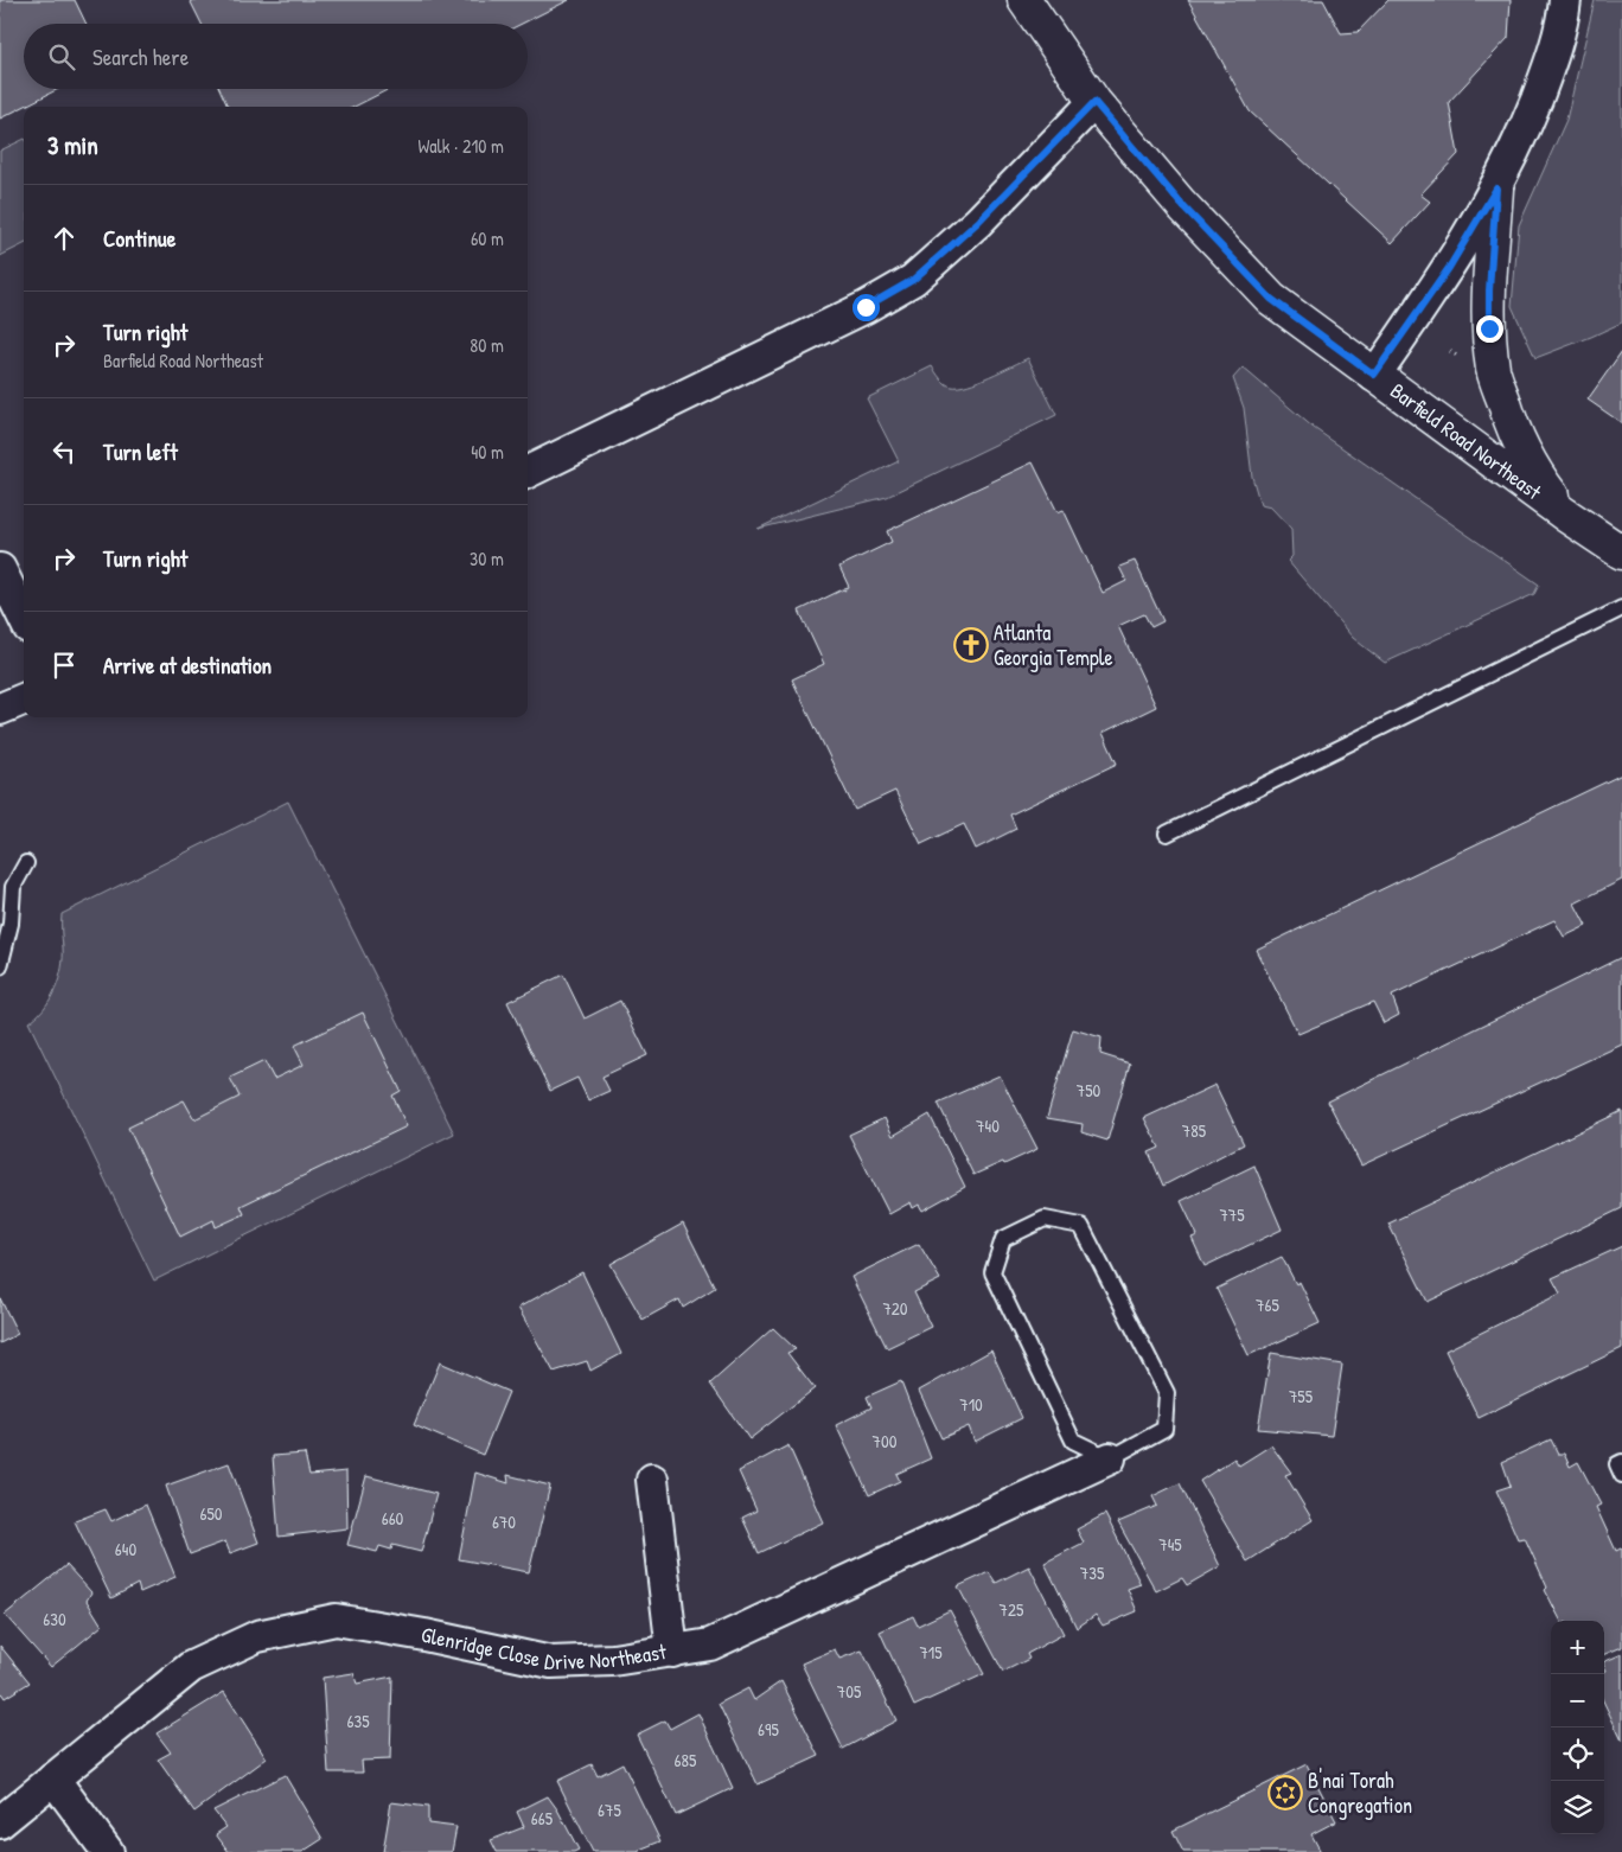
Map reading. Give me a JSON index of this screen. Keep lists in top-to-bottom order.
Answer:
{
  "streets": {
    "street": ["Barfield Road Northeast", "Glenridge Close Drive Northeast"]
  },
  "places": {
    "church": ["Atlanta Georgia Temple"],
    "synagogue": ["B'nai Torah Congregation"]
  },
  "house_numbers": [
    "750",
    "740",
    "785",
    "775",
    "765",
    "720",
    "755",
    "710",
    "700",
    "650",
    "660",
    "670",
    "745",
    "640",
    "735",
    "725",
    "630",
    "715",
    "705",
    "635",
    "695",
    "685",
    "675",
    "665"
  ],
  "page": {
    "search": "Search here",
    "heading": ["3 min", "Walk · 210 m"],
    "list": [
      ["Continue", "60 m"],
      ["Turn right", "Barfield Road Northeast", "80 m"],
      ["Turn left", "40 m"],
      ["Turn right", "30 m"],
      "Arrive at destination"
    ],
    "map_buttons": ["+", "−"]
  }
}
